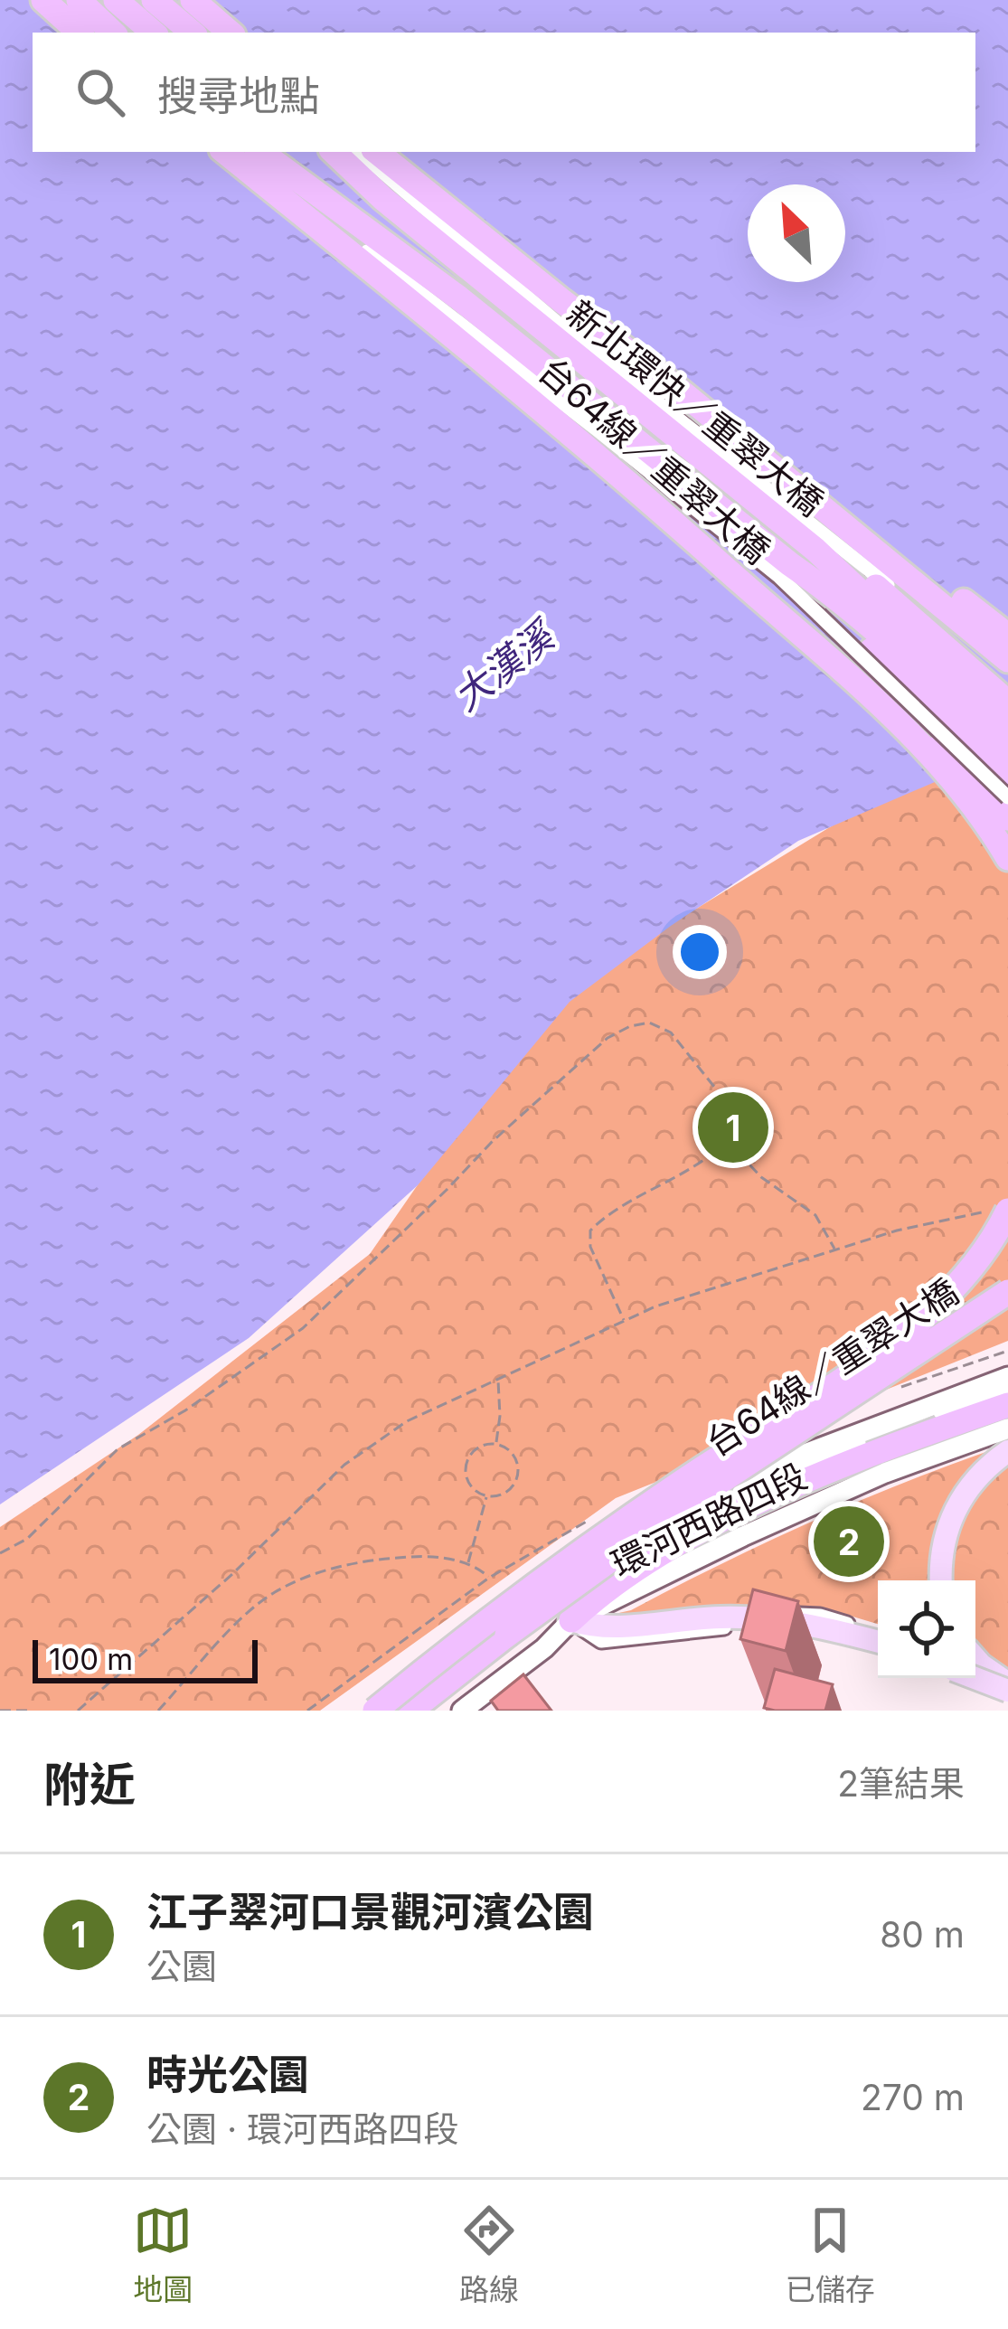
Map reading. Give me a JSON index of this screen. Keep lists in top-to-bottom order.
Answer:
{
  "streets": {
    "highway": ["新北環快／重翠大橋", "台64線／重翠大橋"],
    "main road": ["環河西路四段"]
  },
  "water": ["大漢溪"],
  "scale_bar": "100 m",
  "north": "top left",
  "page": {
    "search": "搜尋地點",
    "pins": ["1", "2"],
    "scale": "100 m",
    "heading": ["附近", "2筆結果"],
    "list": [
      {
        "mark": "1",
        "name": "江子翠河口景觀河濱公園",
        "note": "公園",
        "value": "80 m"
      },
      {
        "mark": "2",
        "name": "時光公園",
        "note": "公園 · 環河西路四段",
        "value": "270 m"
      }
    ],
    "nav": ["地圖", "路線", "已儲存"]
  }
}
